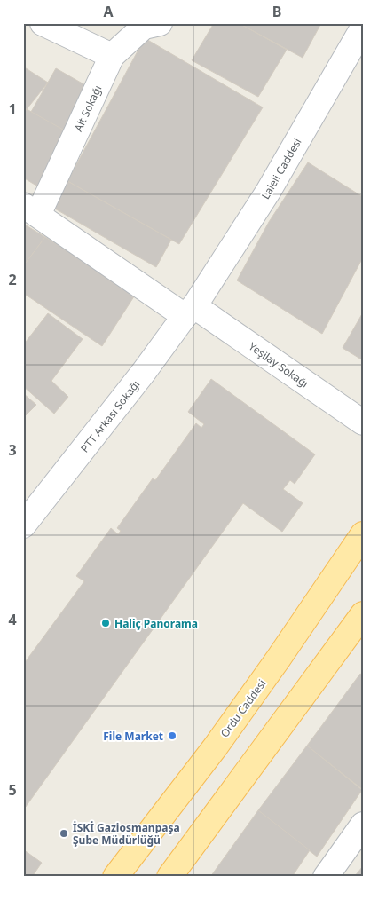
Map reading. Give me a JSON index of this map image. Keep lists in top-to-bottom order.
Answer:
{
  "streets": {
    "main road": ["Ordu Caddesi"],
    "street": [
      "Alt Sokağı",
      "Laleli Caddesi",
      "Yeşilay Sokağı",
      "PTT Arkası Sokağı"
    ]
  },
  "crossings": [
    ["Alt Sokağı", "Yeşilay Sokağı"],
    ["Laleli Caddesi", "Yeşilay Sokağı"],
    ["Laleli Caddesi", "PTT Arkası Sokağı"],
    ["Yeşilay Sokağı", "PTT Arkası Sokağı"]
  ],
  "places": ["Haliç Panorama", "File Market", "İSKİ Gaziosmanpaşa Şube Müdürlüğü"],
  "grid": {
    "columns": ["A", "B"],
    "rows": [
      "1",
      "2",
      "3",
      "4",
      "5"
    ]
  }
}
